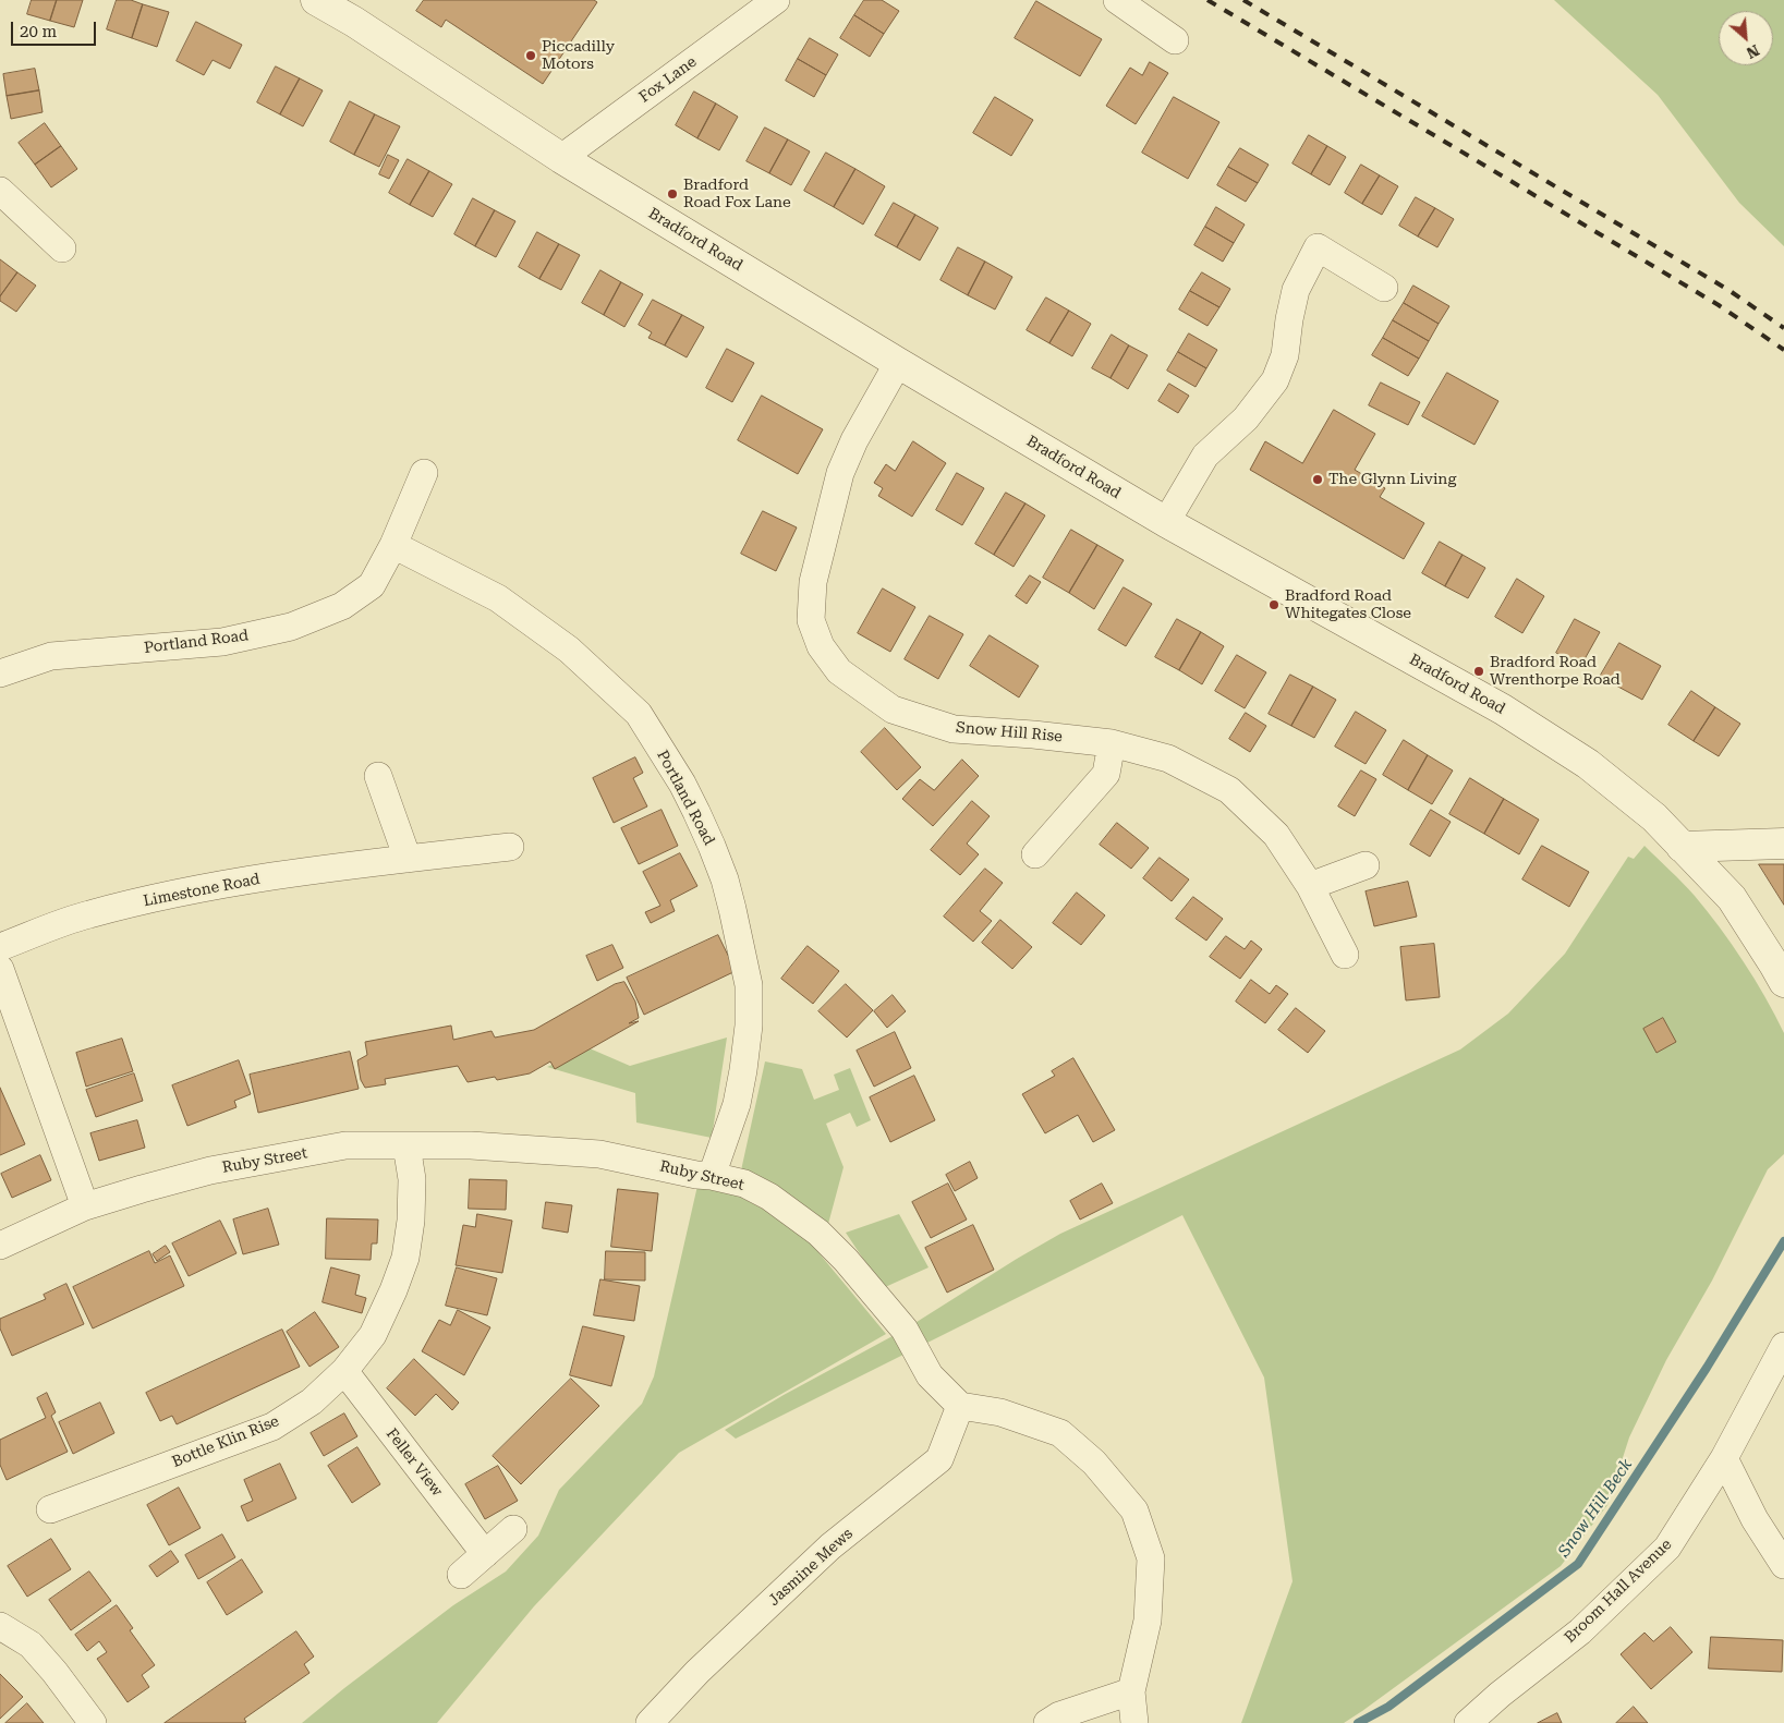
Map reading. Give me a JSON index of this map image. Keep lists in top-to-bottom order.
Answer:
{
  "streets": {
    "street": [
      "Fox Lane",
      "Bradford Road",
      "Portland Road",
      "Snow Hill Rise",
      "Limestone Road",
      "Ruby Street",
      "Bottle Klin Rise",
      "Feller View",
      "Jasmine Mews",
      "Broom Hall Avenue"
    ]
  },
  "crossings": [
    ["Fox Lane", "Bradford Road"],
    ["Bradford Road", "Snow Hill Rise"],
    ["Portland Road", "Ruby Street"],
    ["Ruby Street", "Bottle Klin Rise"],
    ["Ruby Street", "Jasmine Mews"],
    ["Bottle Klin Rise", "Feller View"]
  ],
  "water": ["Snow Hill Beck"],
  "places": [
    "Piccadilly Motors",
    "Bradford Road Fox Lane",
    "The Glynn Living",
    "Bradford Road Whitegates Close",
    "Bradford Road Wrenthorpe Road"
  ],
  "scale_bar": "20 m",
  "north": "bottom right"
}
